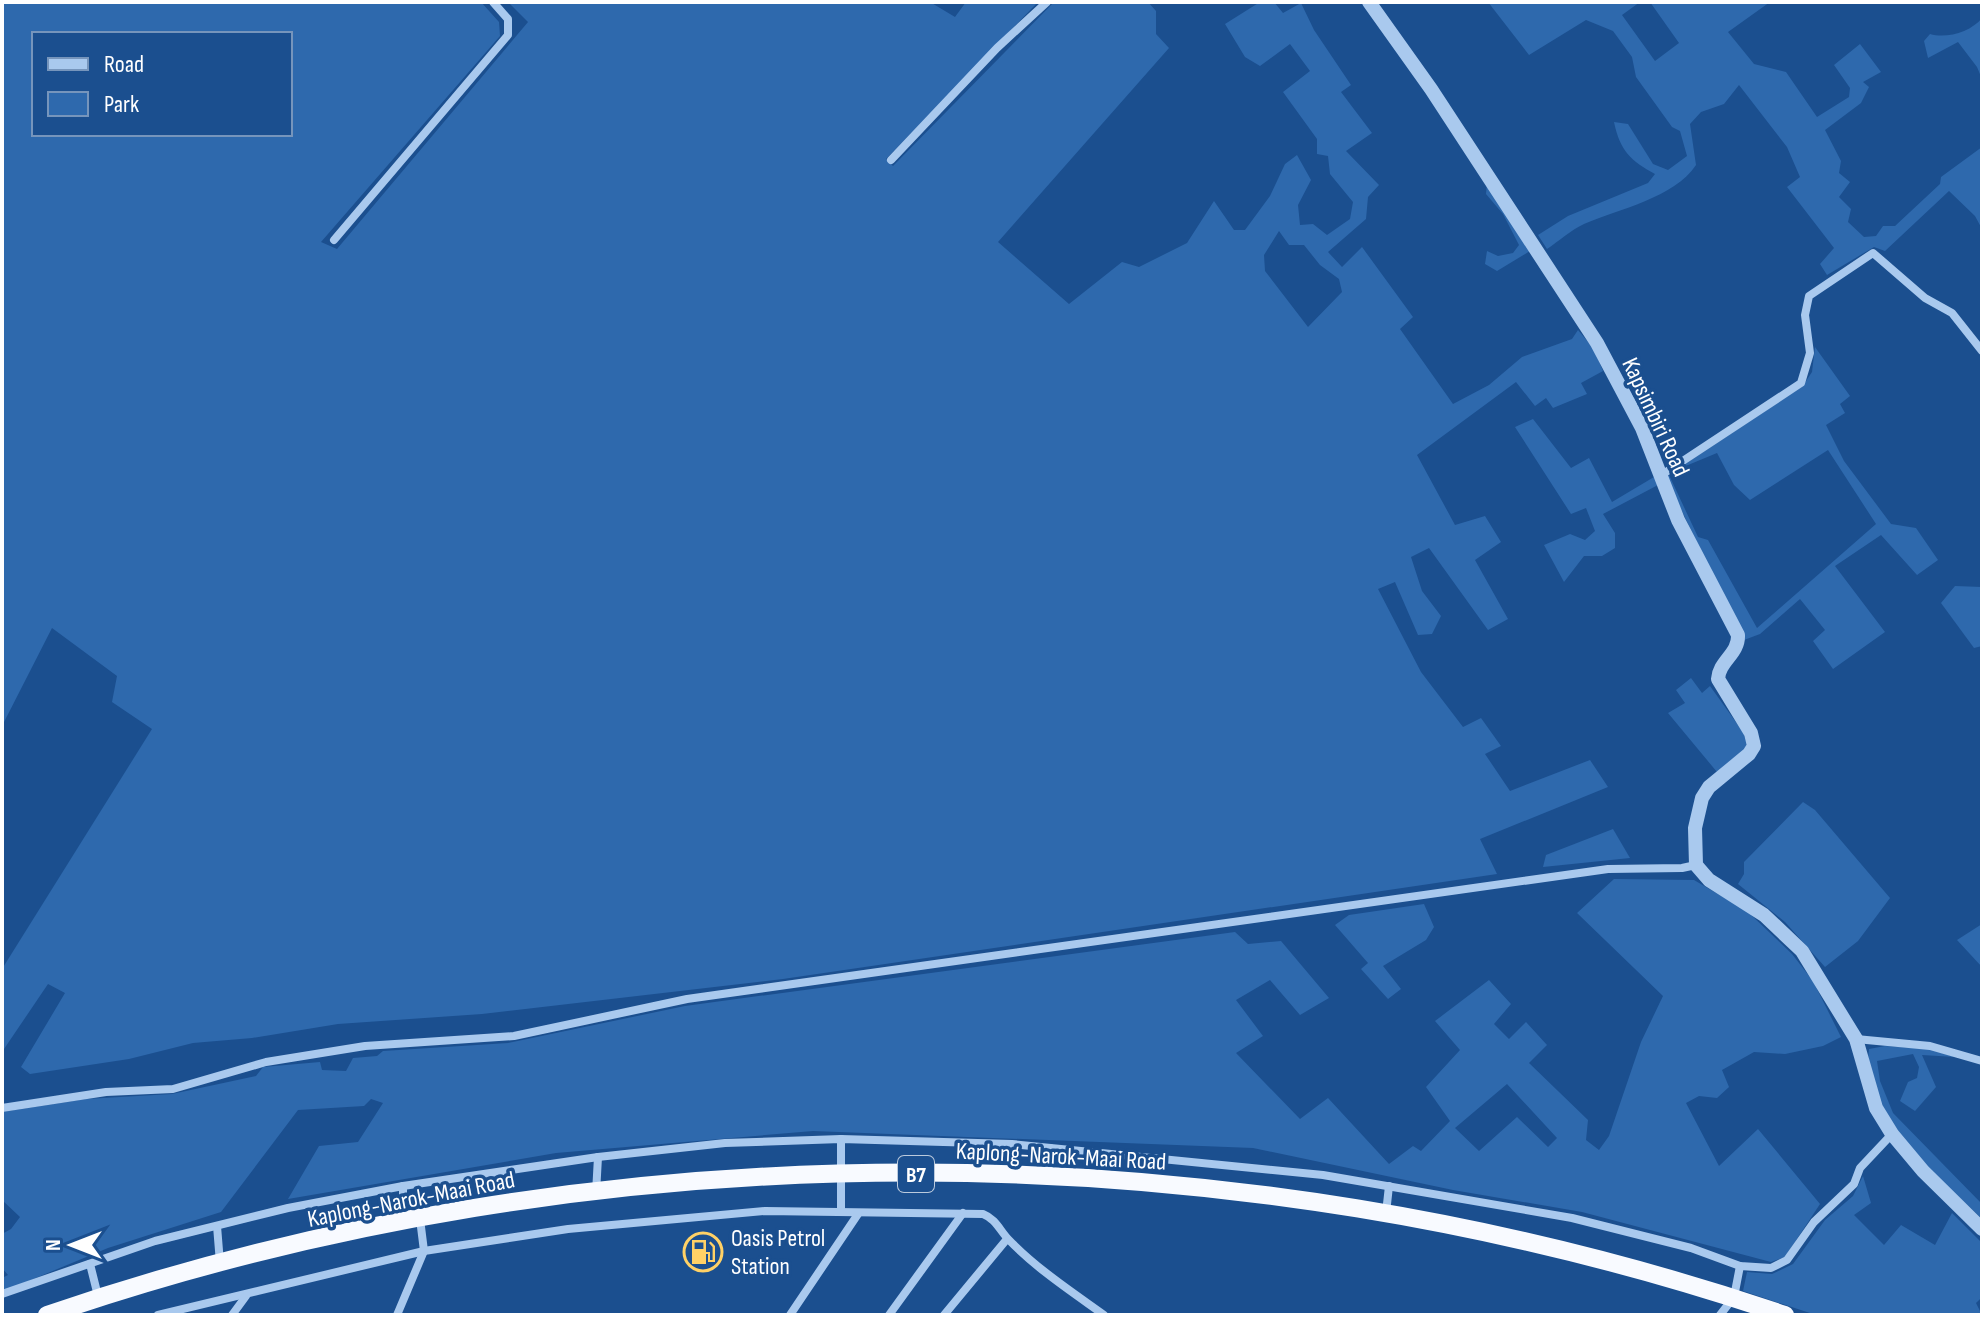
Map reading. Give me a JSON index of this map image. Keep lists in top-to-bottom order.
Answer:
{
  "streets": {
    "highway": ["Kaplong-Narok-Maai Road", "B7"],
    "street": ["Kapsimbiri Road"]
  },
  "places": {
    "fuel station": ["Oasis Petrol Station"]
  },
  "legend": ["Road", "Park"],
  "north": "left"
}
